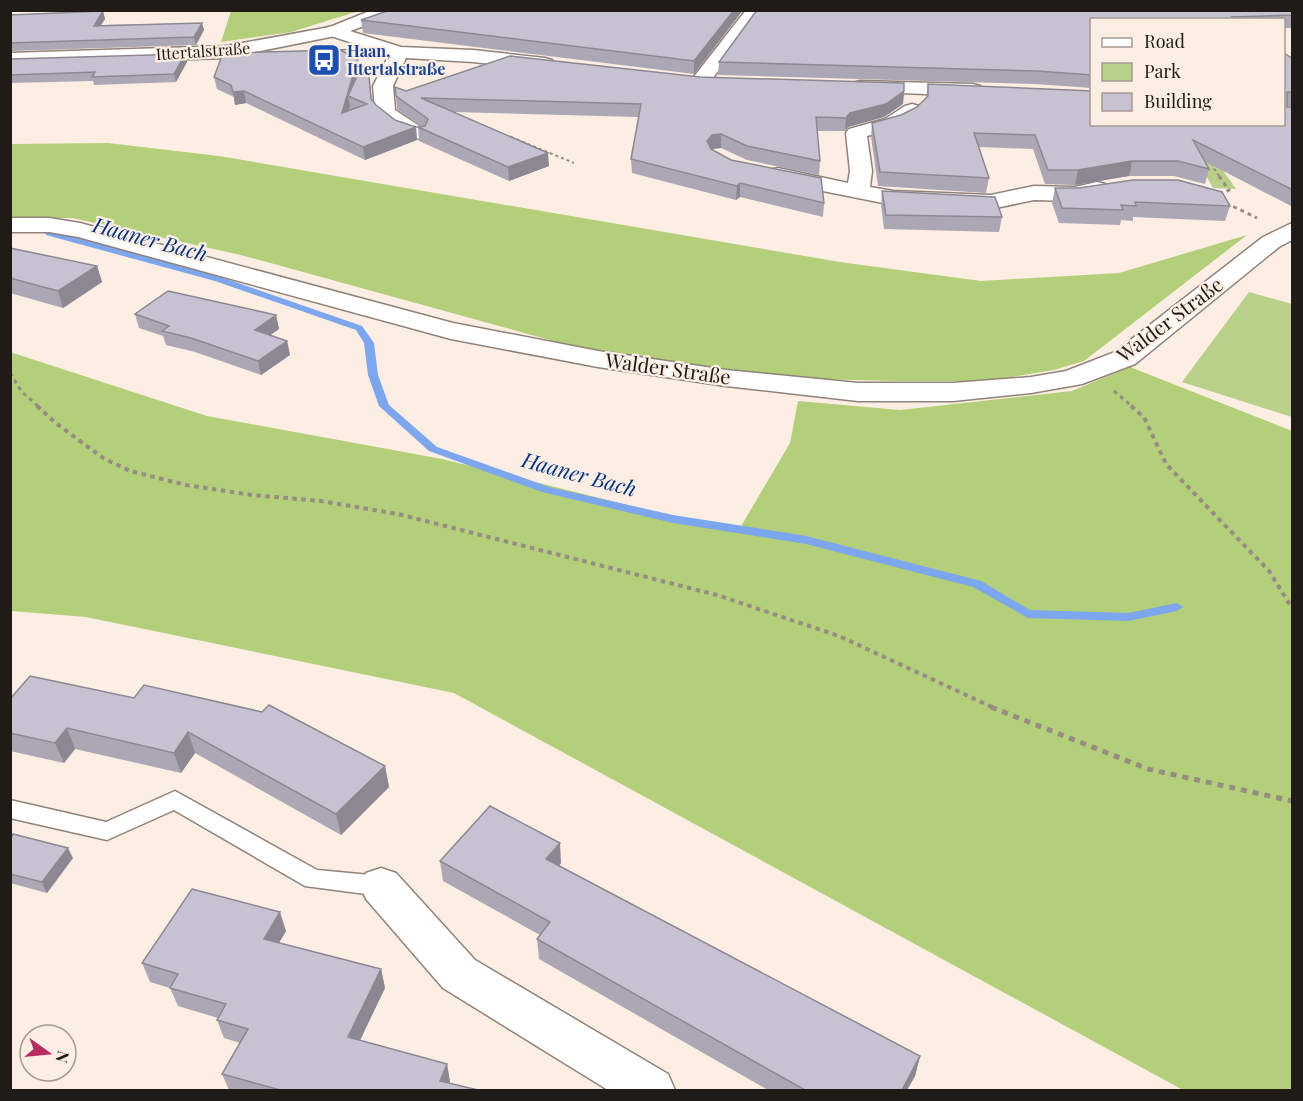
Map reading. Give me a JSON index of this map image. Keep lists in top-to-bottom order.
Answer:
{
  "streets": {
    "street": ["Ittertalstraße", "Walder Straße"]
  },
  "water": ["Haaner Bach"],
  "places": {
    "bus stop": ["Haan, Ittertalstraße"]
  },
  "legend": ["Road", "Park", "Building"],
  "north": "right"
}
